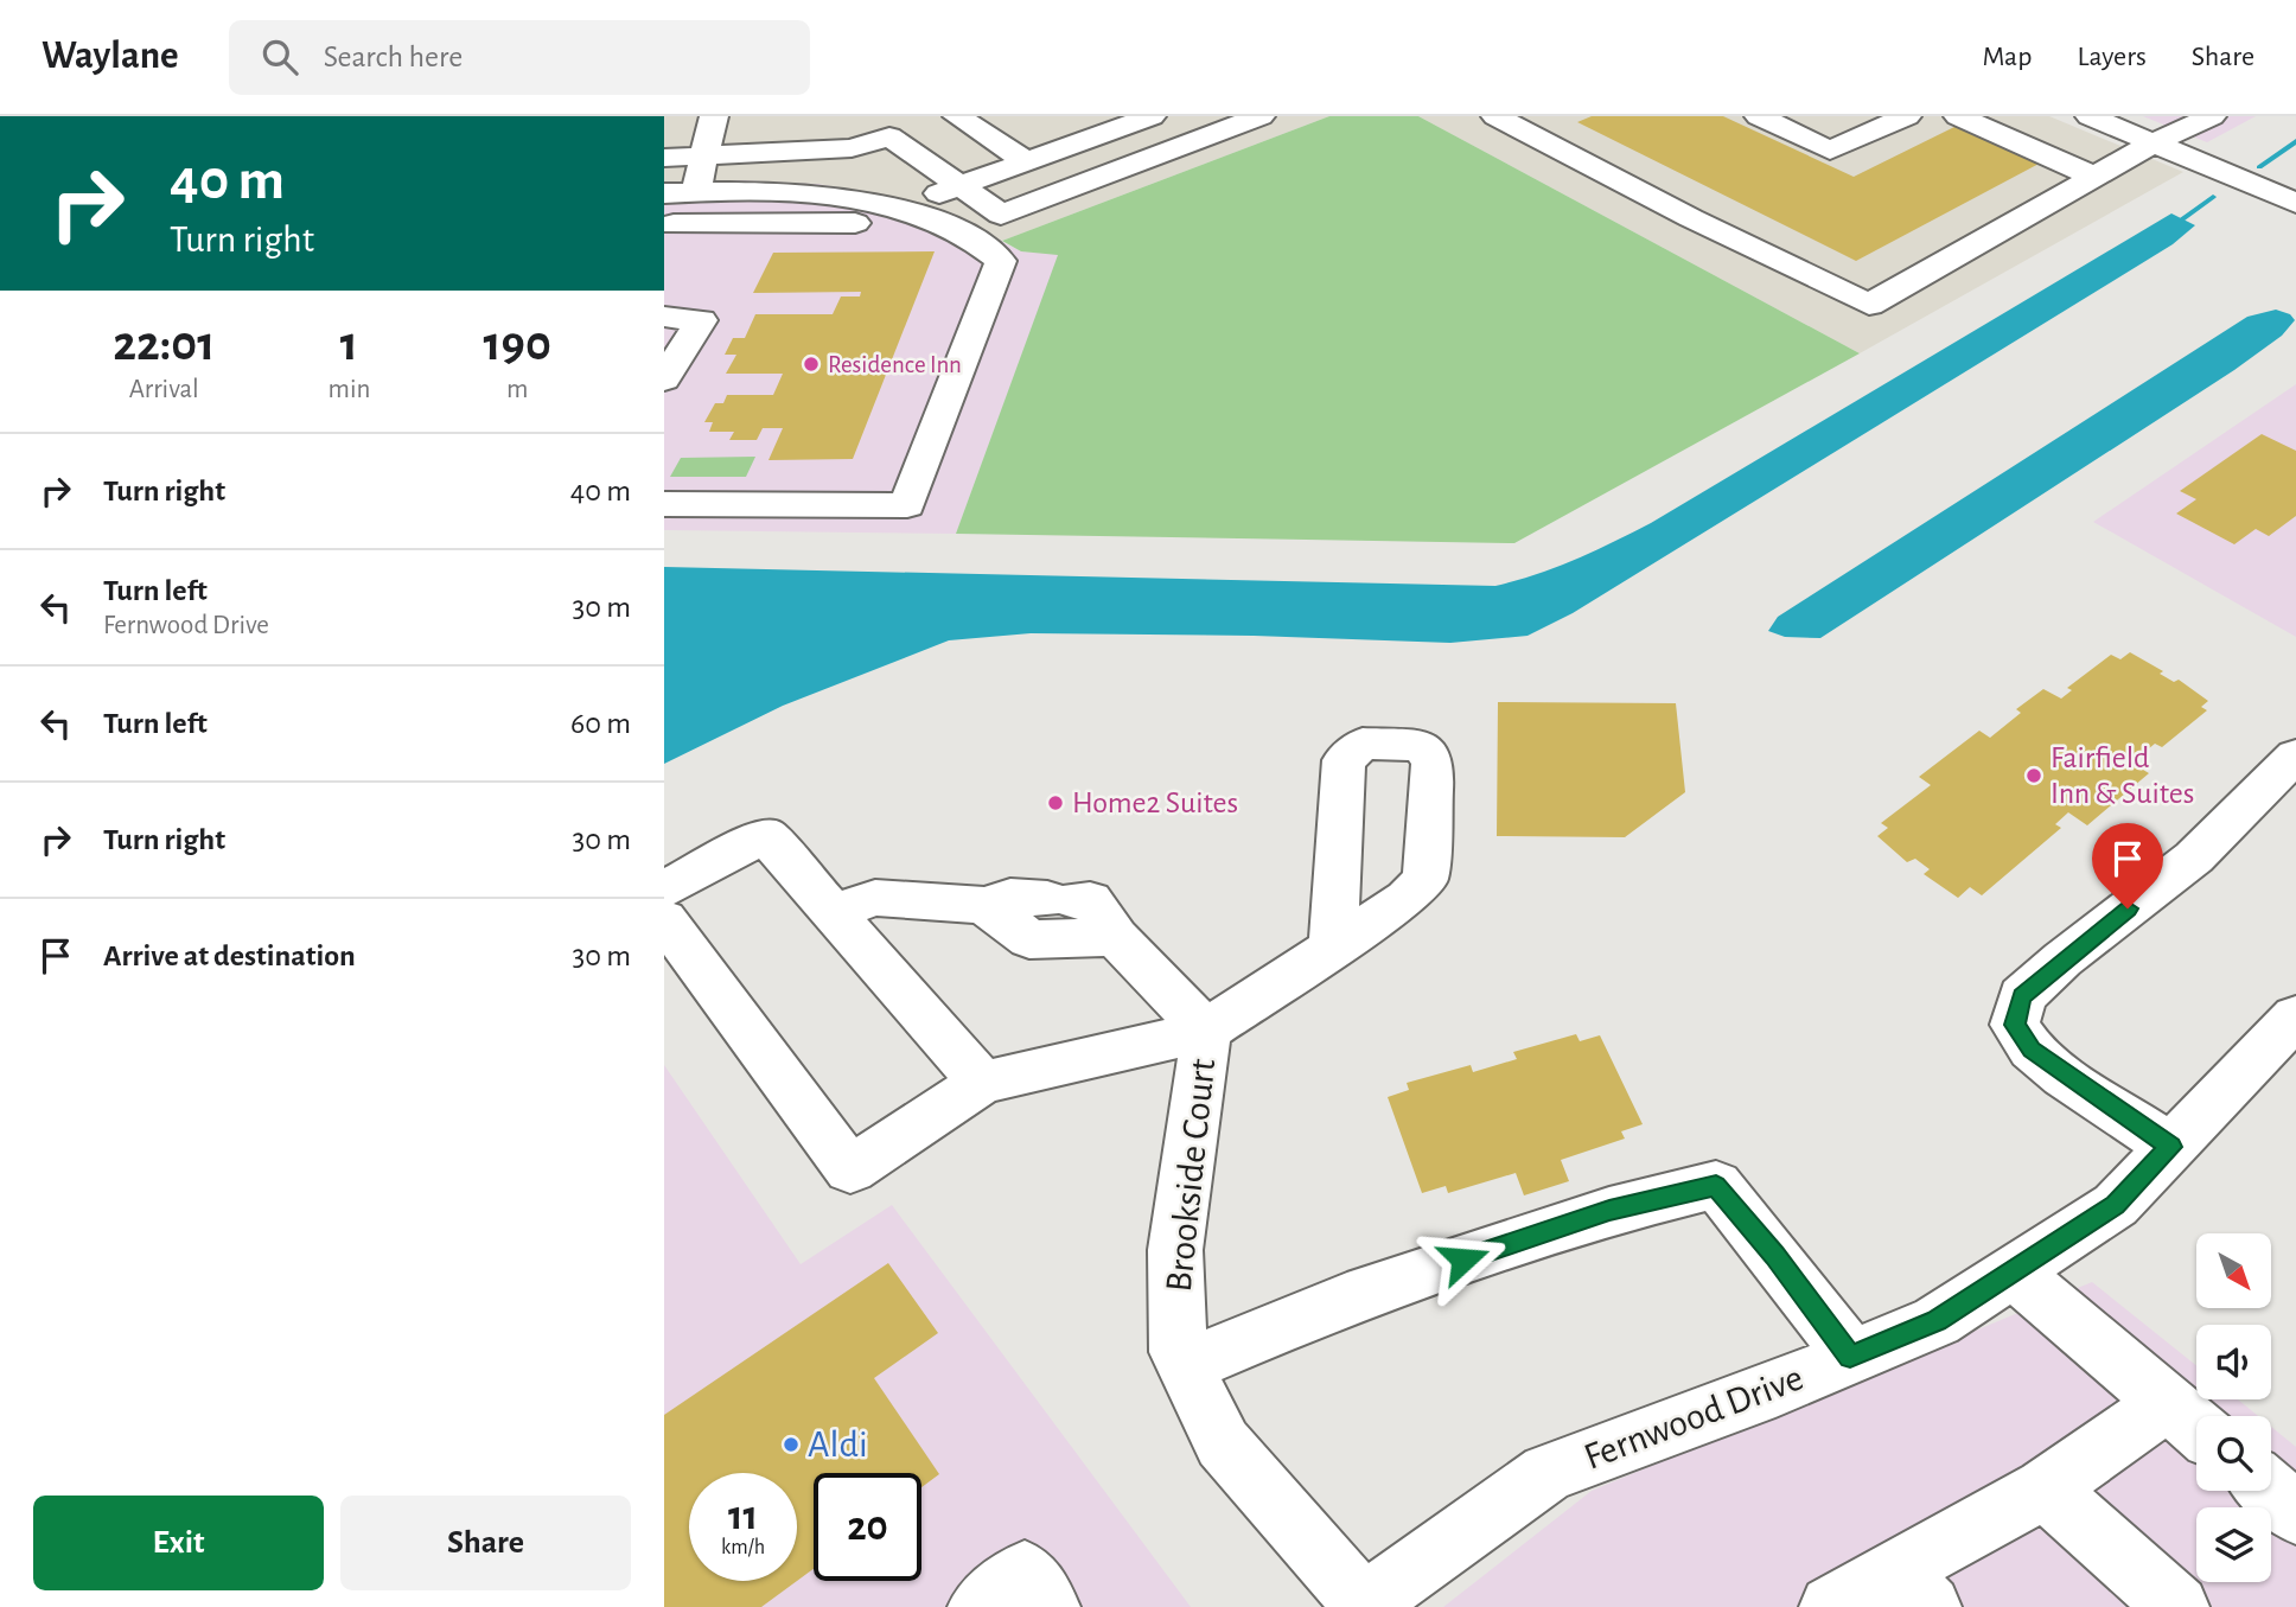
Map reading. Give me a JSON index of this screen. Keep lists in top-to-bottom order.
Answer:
{
  "streets": {
    "street": ["Brookside Court", "Fernwood Drive"]
  },
  "crossings": [
    ["Brookside Court", "Fernwood Drive"]
  ],
  "places": [
    "Residence Inn",
    "Fairfield Inn & Suites",
    "Home2 Suites",
    "Aldi"
  ],
  "north": "bottom right",
  "page": {
    "header": "Waylane",
    "search": "Search here",
    "nav": ["Map", "Layers", "Share"],
    "turn": ["40 m", "Turn right"],
    "eta": [
      "22:01",
      "Arrival",
      "1",
      "min",
      "190",
      "m"
    ],
    "list": [
      {
        "name": "Turn right",
        "value": "40 m"
      },
      {
        "name": "Turn left",
        "note": "Fernwood Drive",
        "value": "30 m"
      },
      {
        "name": "Turn left",
        "value": "60 m"
      },
      {
        "name": "Turn right",
        "value": "30 m"
      },
      {
        "name": "Arrive at destination",
        "value": "30 m"
      }
    ],
    "speed": "11 km/h",
    "limit": "20",
    "buttons": ["Exit", "Share"]
  }
}
